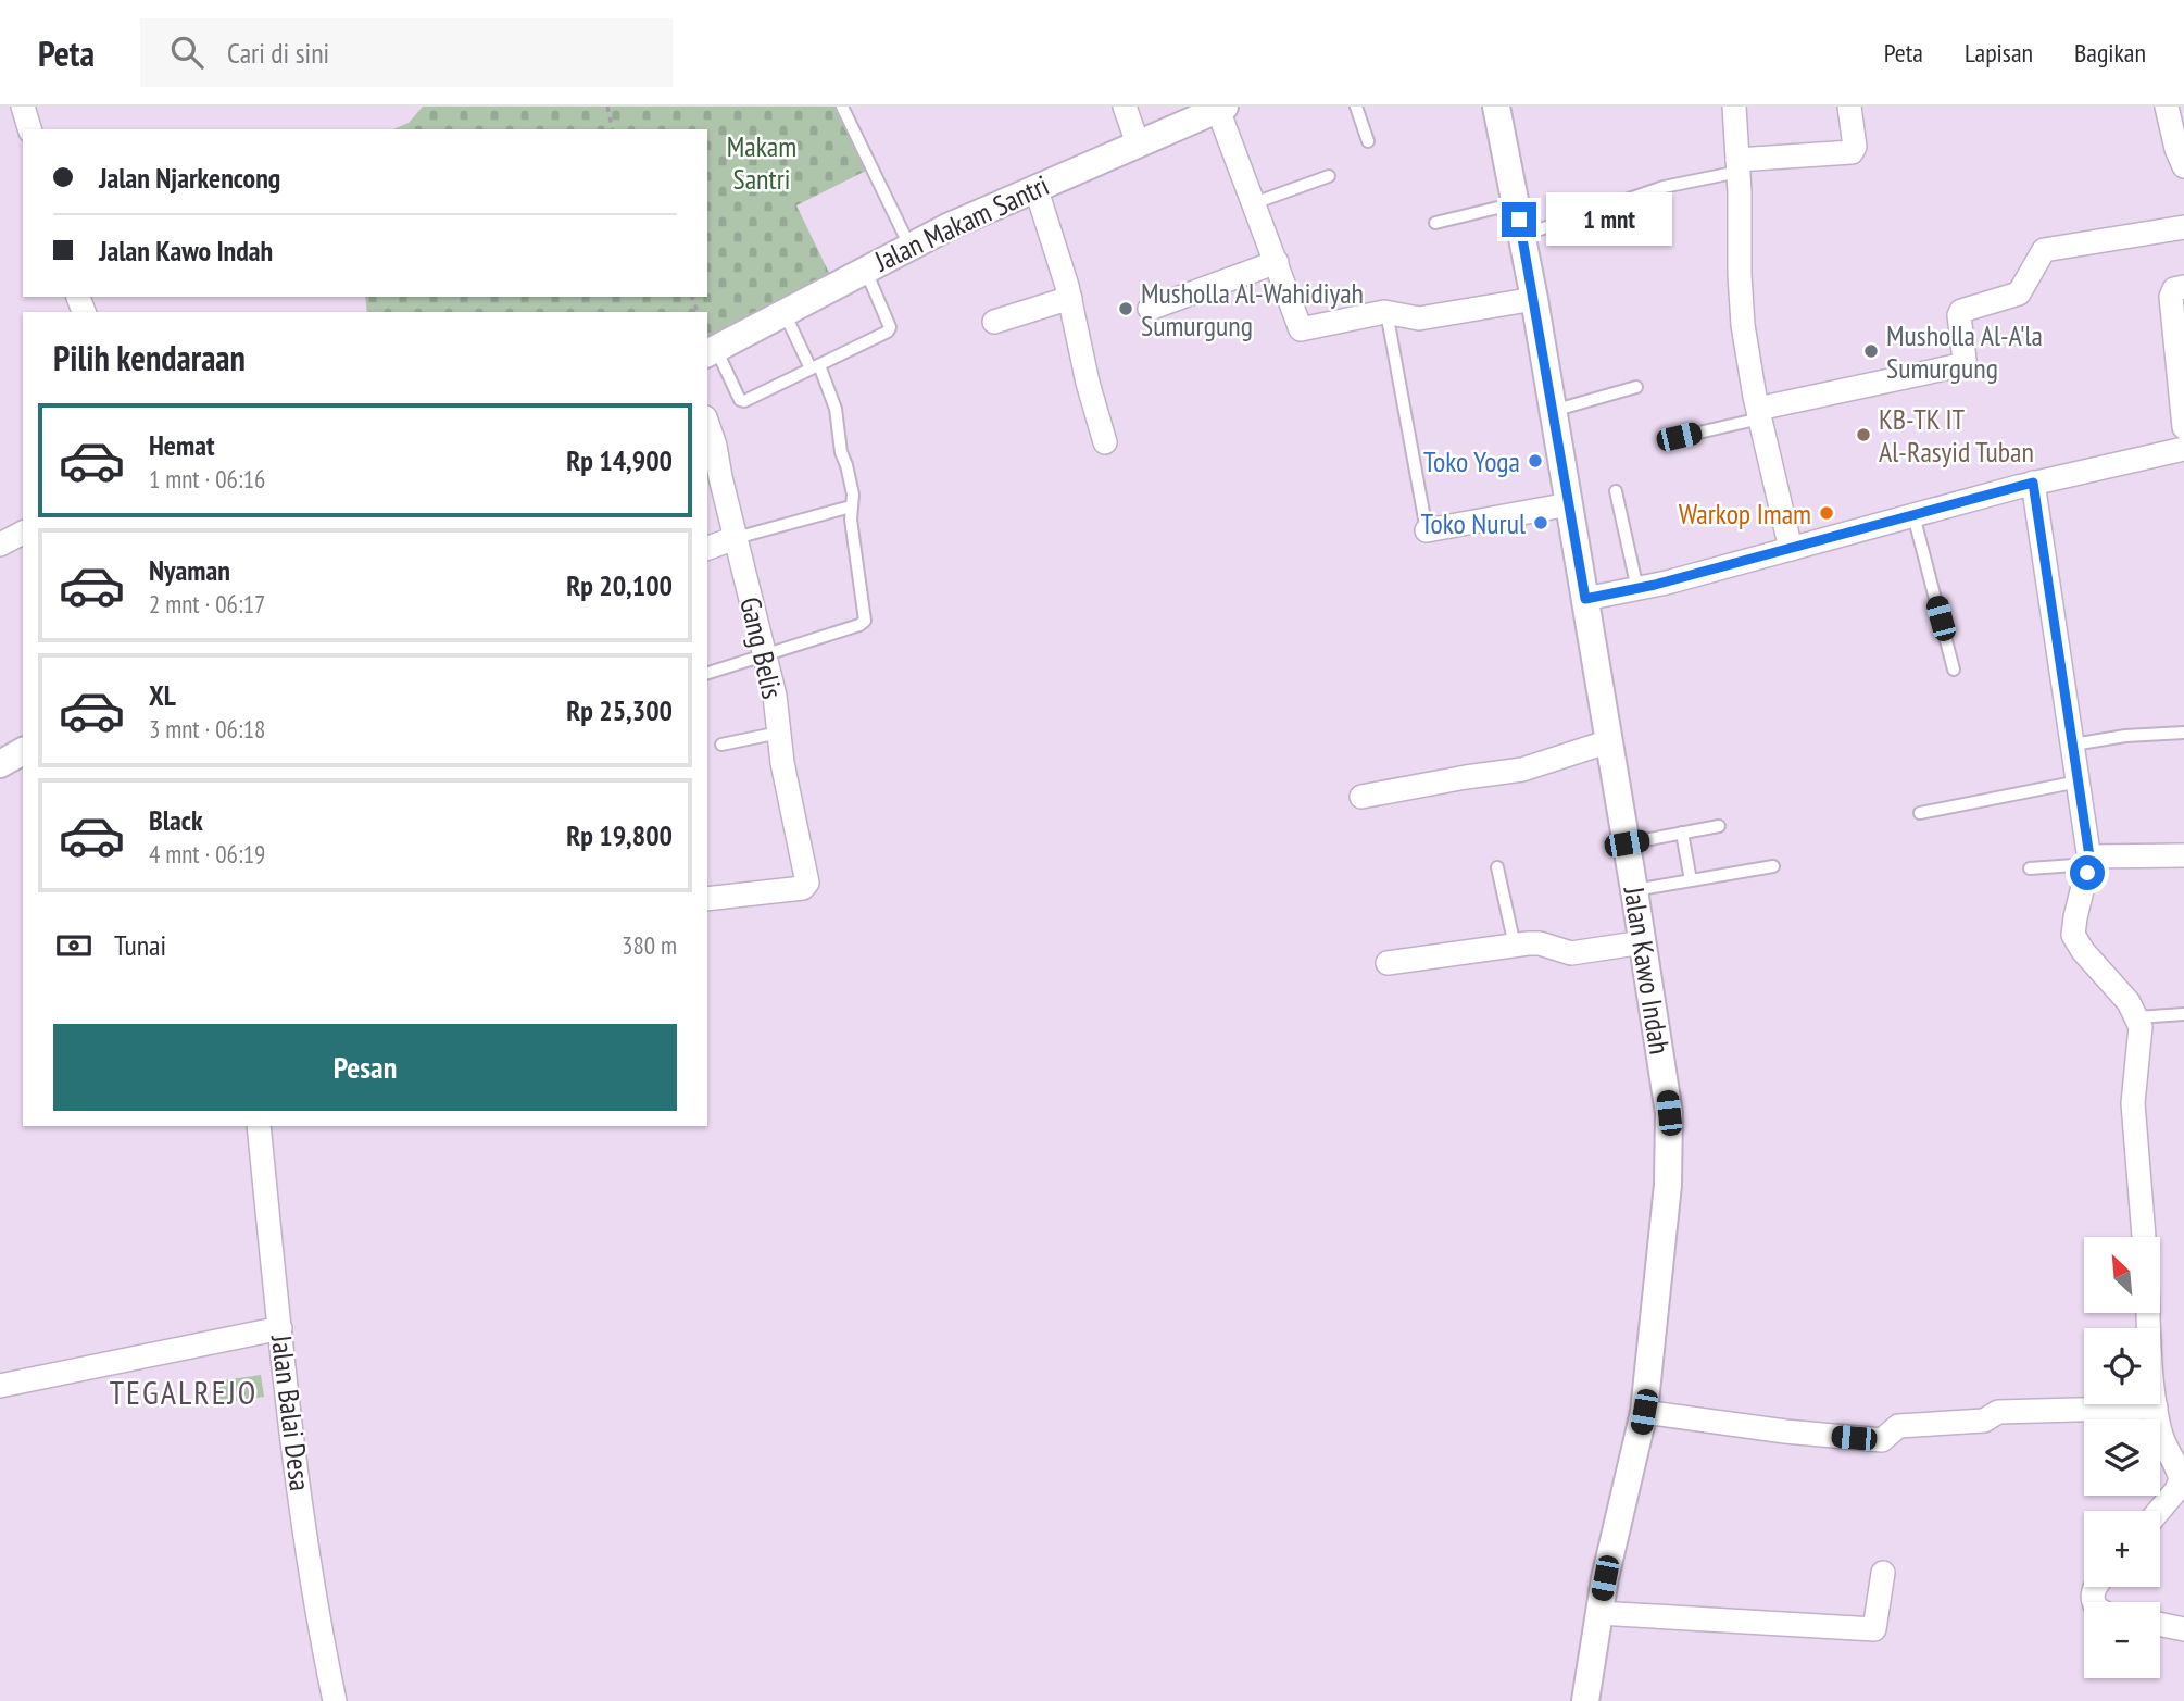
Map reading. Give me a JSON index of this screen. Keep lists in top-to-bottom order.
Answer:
{
  "streets": {
    "street": [
      "Jalan Makam Santri",
      "Gang Belis",
      "Jalan Kawo Indah",
      "Jalan Balai Desa"
    ]
  },
  "districts": ["TEGALREJO"],
  "parks": ["Makam Santri"],
  "places": [
    "Musholla Al-Wahidiyah Sumurgung",
    "Musholla Al-A'la Sumurgung",
    "KB-TK IT Al-Rasyid Tuban",
    "Toko Yoga",
    "Warkop Imam",
    "Toko Nurul"
  ],
  "north": "top left",
  "page": {
    "header": "Peta",
    "search": "Cari di sini",
    "nav": ["Peta", "Lapisan", "Bagikan"],
    "banner": ["Jalan Njarkencong", "Jalan Kawo Indah"],
    "bubble": "1 mnt",
    "heading": "Pilih kendaraan",
    "list": [
      {
        "name": "Hemat",
        "note": "1 mnt · 06:16",
        "value": "Rp 14,900"
      },
      {
        "name": "Nyaman",
        "note": "2 mnt · 06:17",
        "value": "Rp 20,100"
      },
      {
        "name": "XL",
        "note": "3 mnt · 06:18",
        "value": "Rp 25,300"
      },
      {
        "name": "Black",
        "note": "4 mnt · 06:19",
        "value": "Rp 19,800"
      }
    ],
    "pay": ["Tunai", "380 m"],
    "buttons": "Pesan",
    "map_buttons": ["+", "−"]
  }
}
